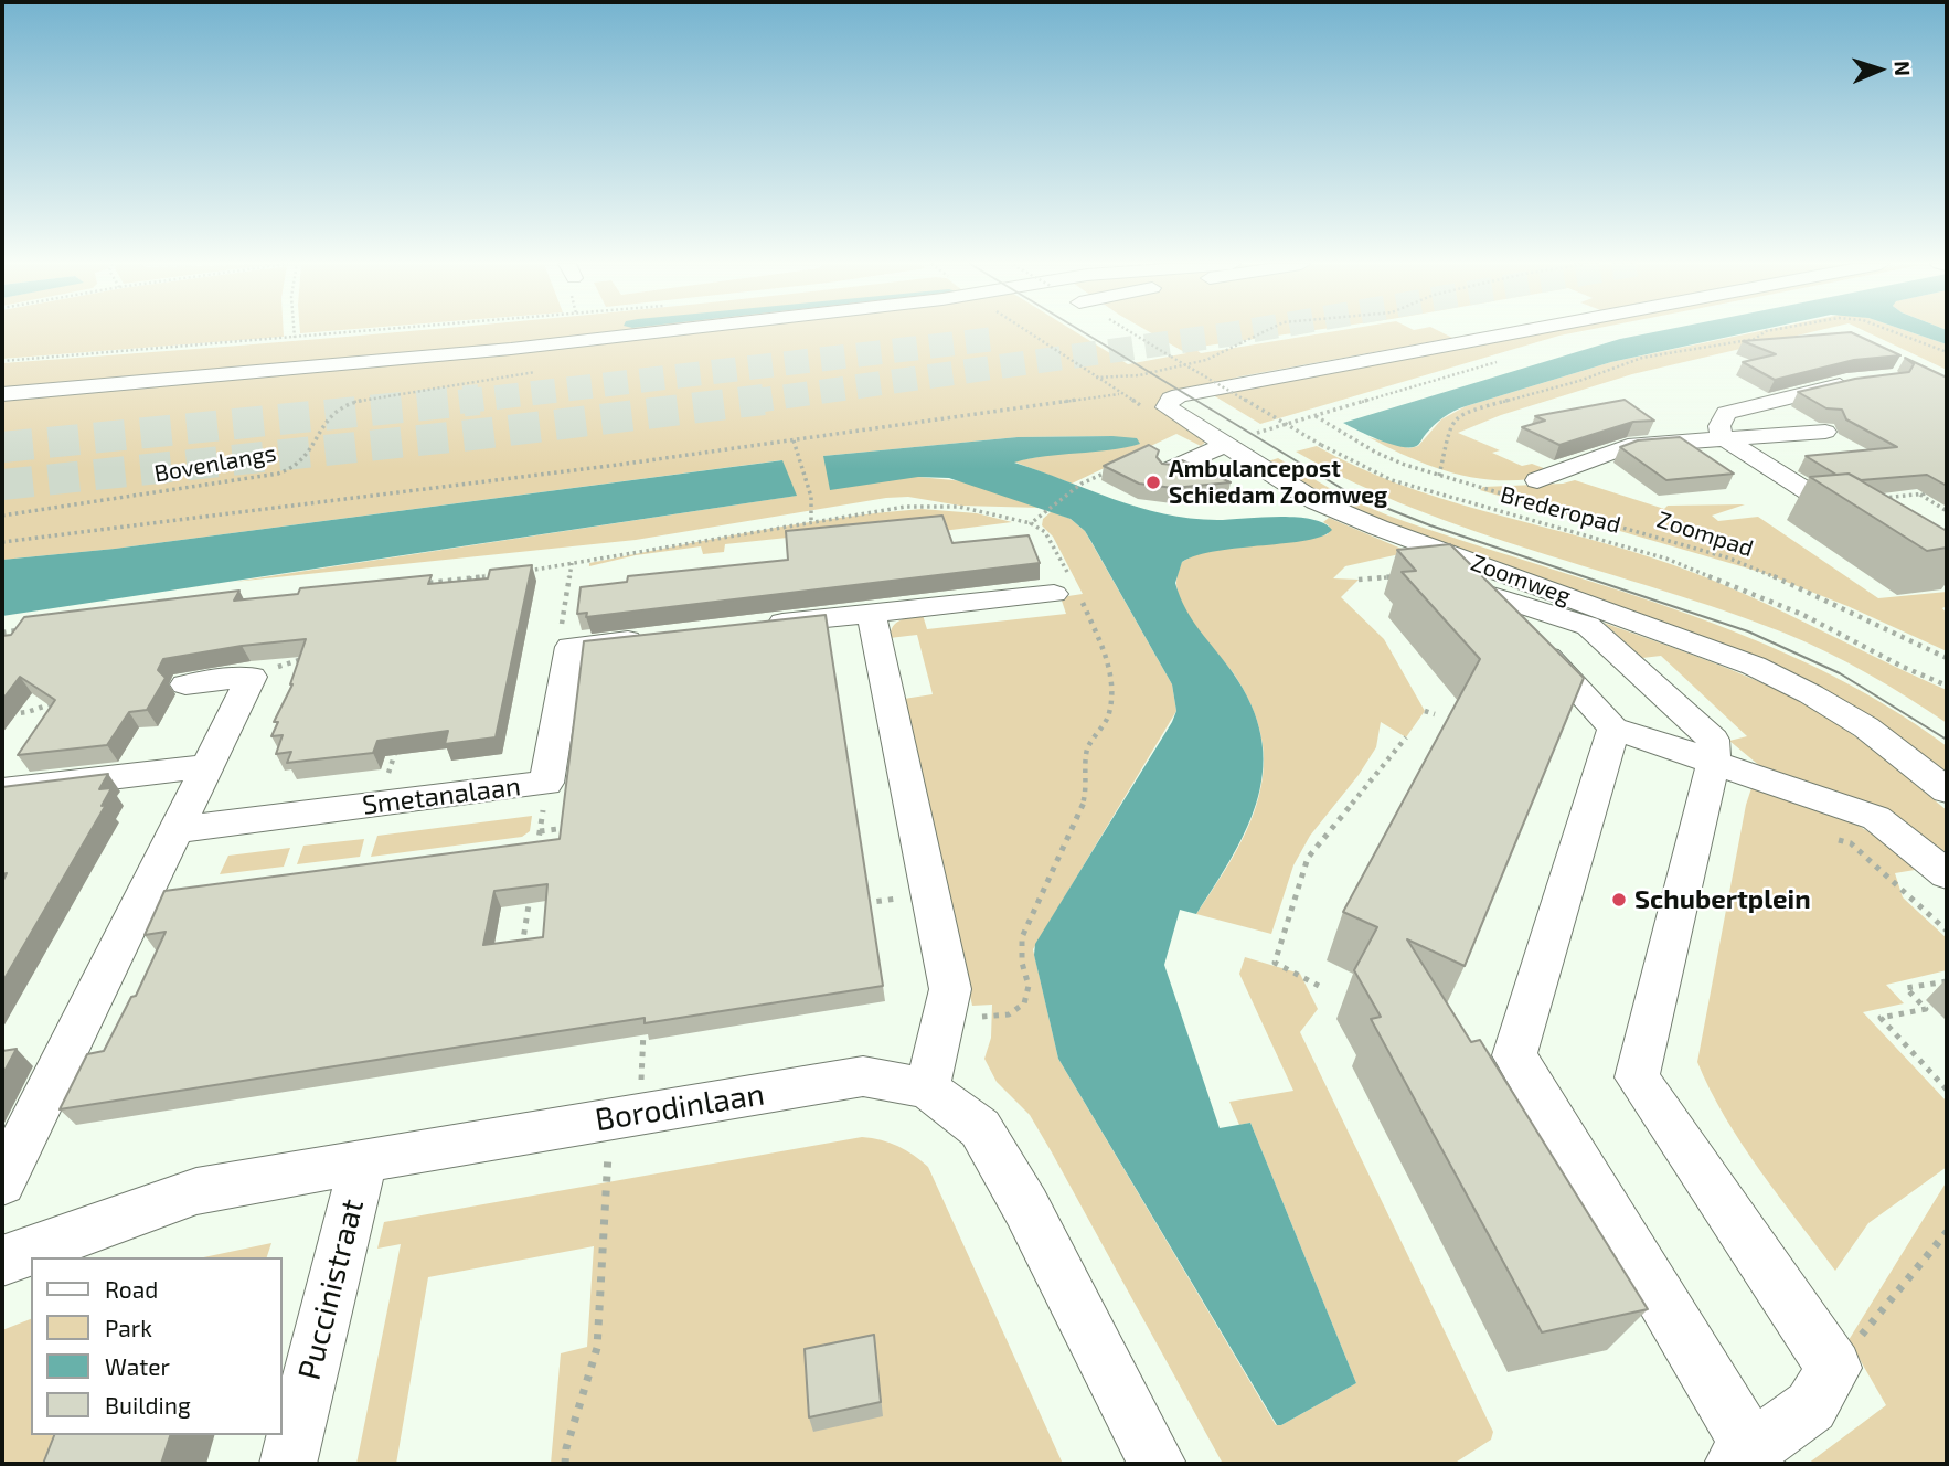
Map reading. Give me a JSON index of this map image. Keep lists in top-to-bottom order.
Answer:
{
  "streets": {
    "street": [
      "Zoomweg",
      "Smetanalaan",
      "Borodinlaan",
      "Puccinistraat"
    ],
    "path": ["Bovenlangs", "Brederopad", "Zoompad"]
  },
  "crossings": [
    ["Borodinlaan", "Puccinistraat"]
  ],
  "places": ["Ambulancepost Schiedam Zoomweg", "Schubertplein"],
  "legend": [
    "Road",
    "Park",
    "Water",
    "Building"
  ],
  "north": "right"
}
